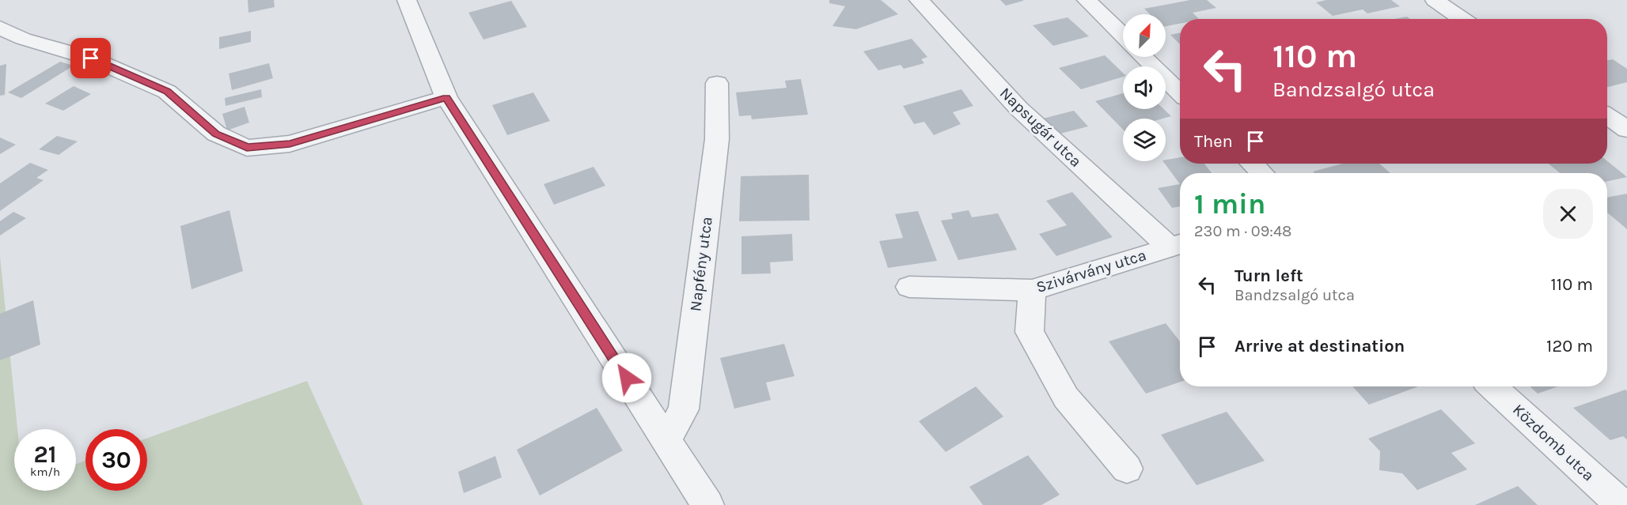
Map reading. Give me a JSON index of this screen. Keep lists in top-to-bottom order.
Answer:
{
  "streets": {
    "street": [
      "Napsugár utca",
      "Napfény utca",
      "Szivárvány utca",
      "Közdomb utca"
    ]
  },
  "crossings": [
    ["Napsugár utca", "Szivárvány utca"]
  ],
  "north": "top right",
  "page": {
    "turn": ["110 m", "Bandzsalgó utca"],
    "then": "Then",
    "heading": ["1 min", "230 m · 09:48"],
    "list": [
      {
        "name": "Turn left",
        "note": "Bandzsalgó utca",
        "value": "110 m"
      },
      {
        "name": "Arrive at destination",
        "value": "120 m"
      }
    ],
    "speed": "21 km/h",
    "limit": "30"
  }
}
